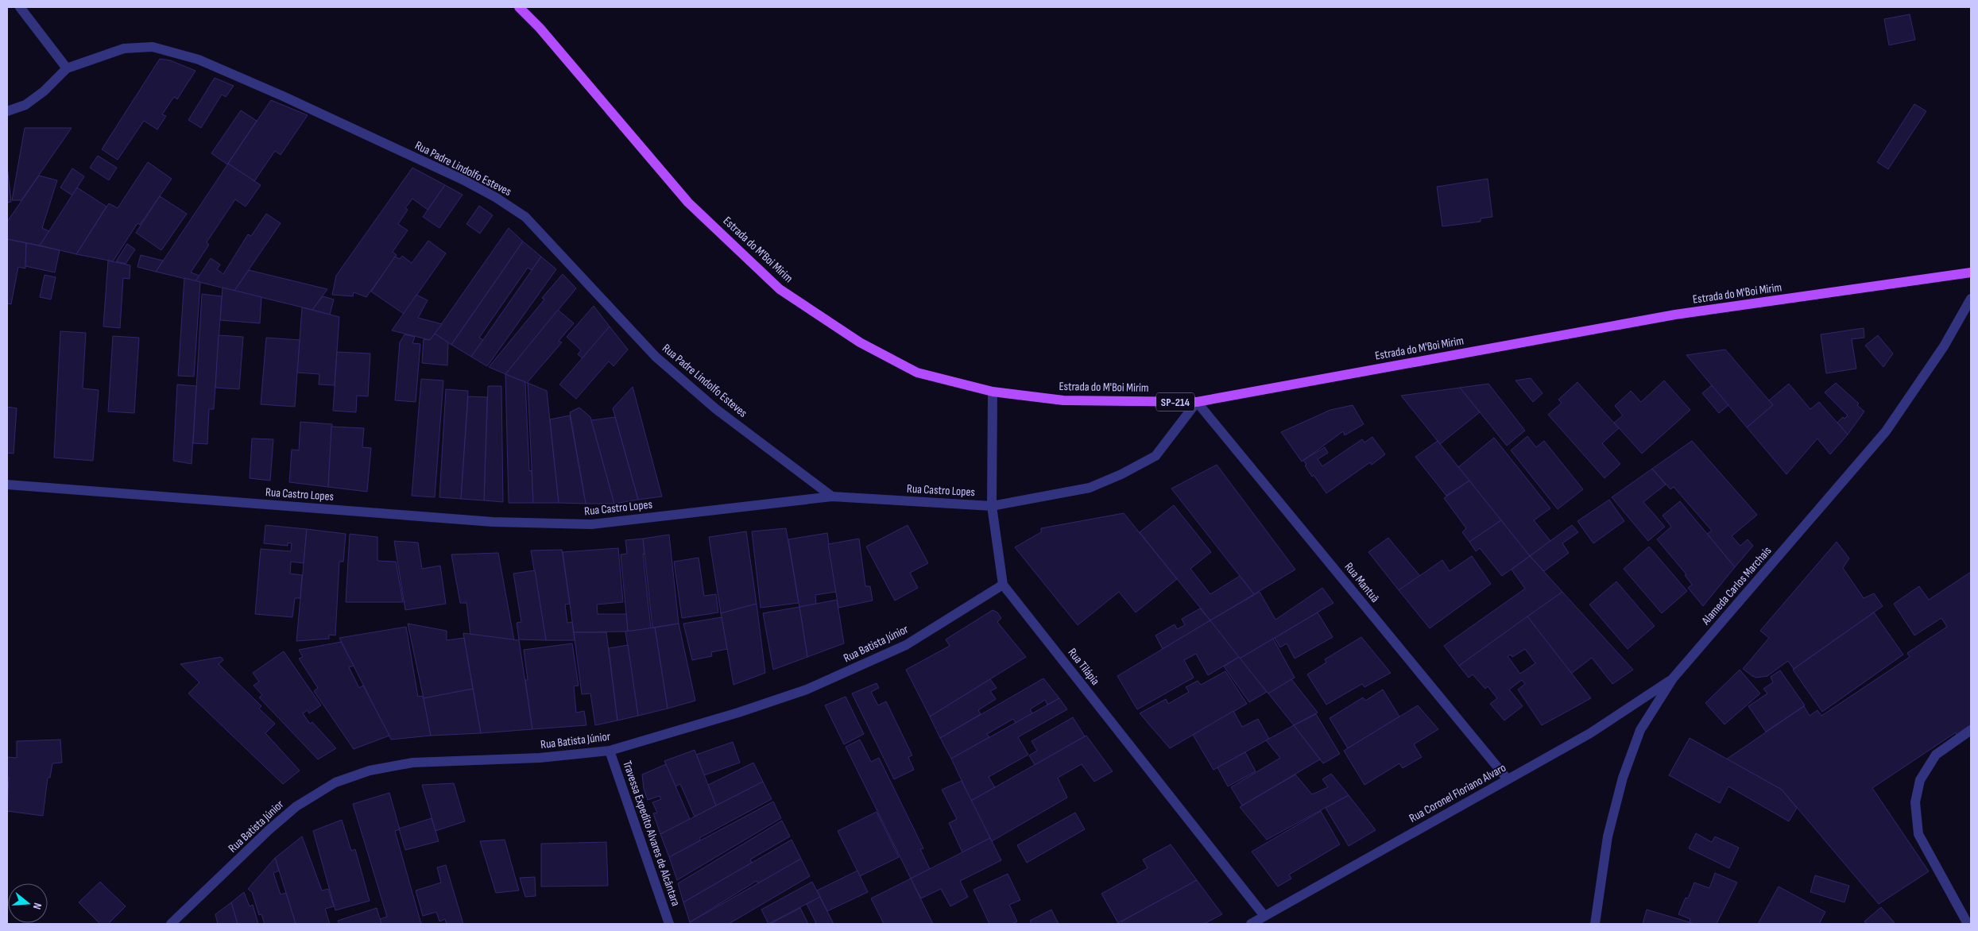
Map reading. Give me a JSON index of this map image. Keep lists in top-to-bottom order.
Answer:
{
  "streets": {
    "main road": ["Estrada do M'Boi Mirim", "SP-214"],
    "street": [
      "Rua Padre Lindolfo Esteves",
      "Rua Castro Lopes",
      "Rua Mantuã",
      "Alameda Carlos Marchais",
      "Rua Batista Júnior",
      "Rua Tilápia",
      "Rua Coronel Floriano Alvaro",
      "Travessa Expedito Alvares de Alcântara"
    ]
  },
  "crossings": [
    ["Rua Padre Lindolfo Esteves", "Rua Castro Lopes"],
    ["Estrada do M'Boi Mirim", "Rua Castro Lopes"],
    ["Estrada do M'Boi Mirim", "Rua Mantuã"],
    ["Rua Castro Lopes", "Rua Mantuã"],
    ["Rua Mantuã", "Rua Coronel Floriano Alvaro"],
    ["Alameda Carlos Marchais", "Rua Coronel Floriano Alvaro"],
    ["Rua Batista Júnior", "Rua Tilápia"],
    ["Rua Batista Júnior", "Travessa Expedito Alvares de Alcântara"],
    ["Rua Tilápia", "Rua Coronel Floriano Alvaro"]
  ],
  "north": "right"
}
